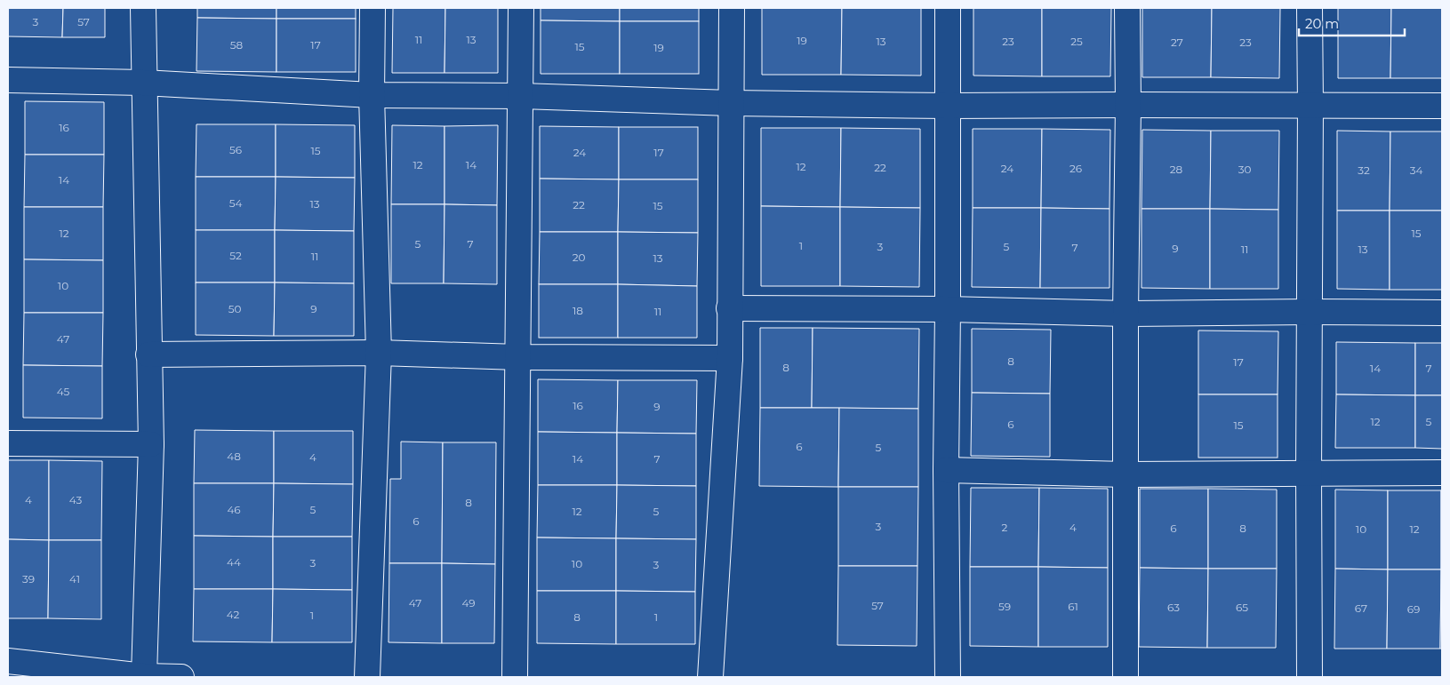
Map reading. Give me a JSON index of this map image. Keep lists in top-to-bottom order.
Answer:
{
  "house_numbers": [
    "3",
    "57",
    "11",
    "13",
    "19",
    "13",
    "23",
    "25",
    "27",
    "23",
    "58",
    "17",
    "15",
    "19",
    "16",
    "56",
    "15",
    "24",
    "17",
    "12",
    "14",
    "12",
    "22",
    "24",
    "26",
    "28",
    "30",
    "32",
    "34",
    "14",
    "54",
    "13",
    "22",
    "15",
    "12",
    "15",
    "5",
    "7",
    "1",
    "3",
    "5",
    "7",
    "9",
    "11",
    "13",
    "52",
    "11",
    "20",
    "13",
    "10",
    "50",
    "9",
    "18",
    "11",
    "47",
    "8",
    "17",
    "8",
    "14",
    "7",
    "45",
    "16",
    "9",
    "12",
    "5",
    "6",
    "15",
    "6",
    "5",
    "48",
    "4",
    "14",
    "7",
    "4",
    "43",
    "8",
    "46",
    "5",
    "12",
    "5",
    "6",
    "3",
    "2",
    "4",
    "6",
    "8",
    "10",
    "12",
    "44",
    "3",
    "10",
    "3",
    "39",
    "41",
    "47",
    "49",
    "57",
    "59",
    "61",
    "63",
    "65",
    "67",
    "69",
    "42",
    "1",
    "8",
    "1"
  ],
  "scale_bar": "20 m"
}
